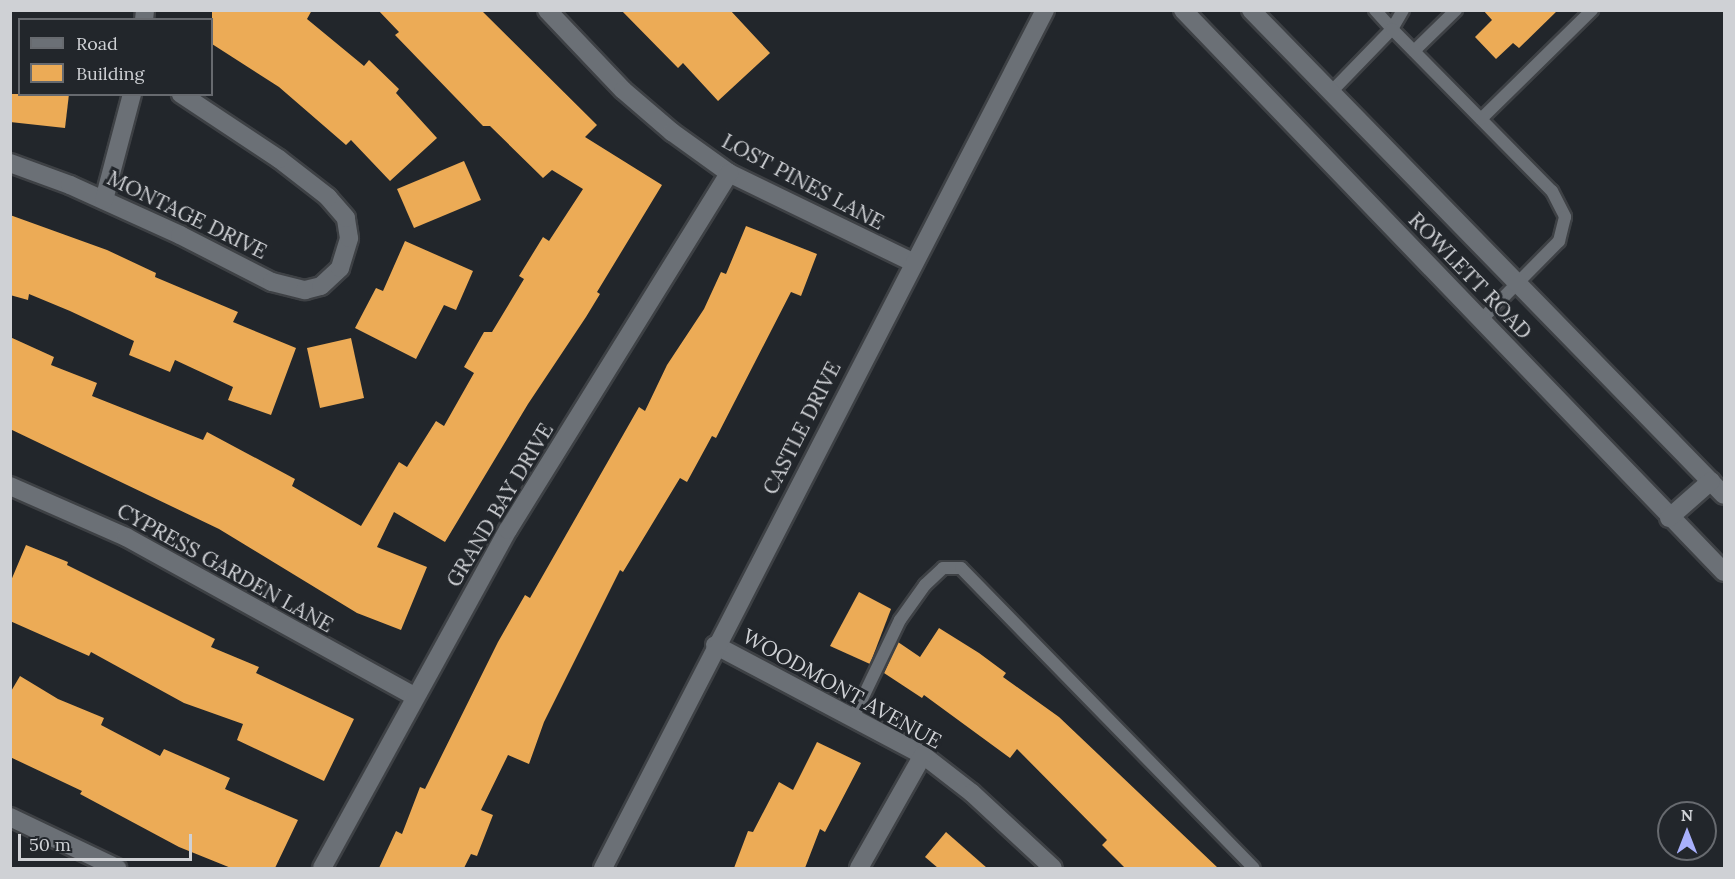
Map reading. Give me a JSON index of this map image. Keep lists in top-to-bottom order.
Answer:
{
  "streets": {
    "street": [
      "LOST PINES LANE",
      "MONTAGE DRIVE",
      "ROWLETT ROAD",
      "CASTLE DRIVE",
      "GRAND BAY DRIVE",
      "CYPRESS GARDEN LANE",
      "WOODMONT AVENUE"
    ]
  },
  "crossings": [
    ["LOST PINES LANE", "CASTLE DRIVE"],
    ["LOST PINES LANE", "GRAND BAY DRIVE"],
    ["CASTLE DRIVE", "WOODMONT AVENUE"],
    ["GRAND BAY DRIVE", "CYPRESS GARDEN LANE"]
  ],
  "legend": ["Road", "Building"],
  "scale_bar": "50 m",
  "north": "top"
}
